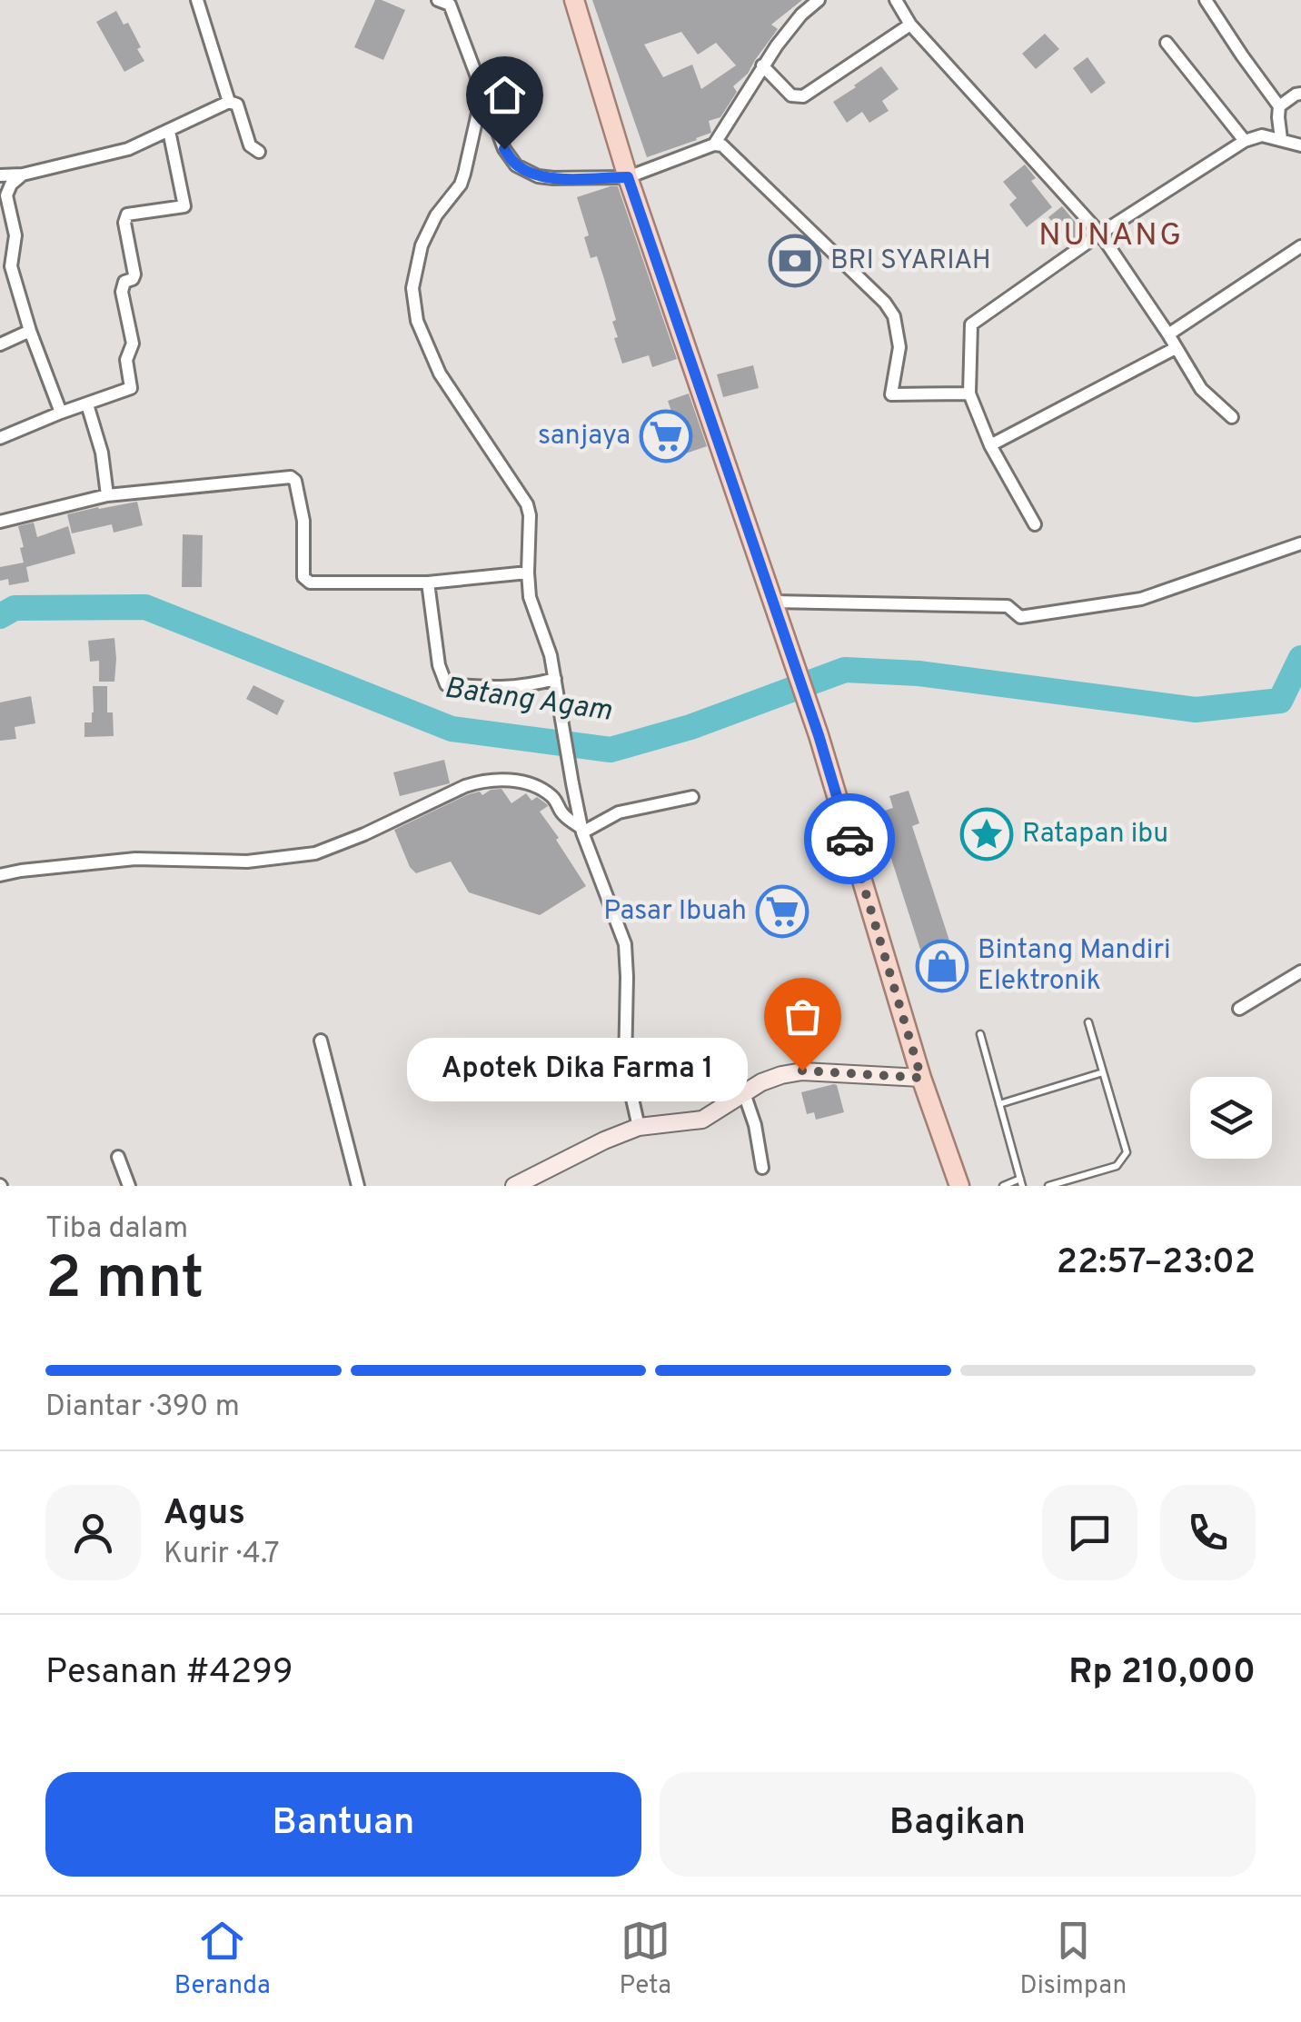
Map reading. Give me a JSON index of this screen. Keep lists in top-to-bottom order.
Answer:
{
  "districts": ["NUNANG"],
  "water": ["Batang Agam"],
  "places": {
    "bank": ["BRI SYARIAH"],
    "supermarket": ["sanjaya", "Pasar Ibuah"],
    "place": ["Ratapan ibu"],
    "shop": ["Bintang Mandiri Elektronik"],
    "other": ["Apotek Dika Farma 1"]
  },
  "page": {
    "bubble": "Apotek Dika Farma 1",
    "heading": ["2 mnt", "Tiba dalam", "22:57–23:02"],
    "panel": [
      "Agus",
      "Kurir · 4.7",
      "Pesanan #4299",
      "Rp 210,000"
    ],
    "bar": "Diantar · 390 m",
    "buttons": ["Bantuan", "Bagikan"],
    "tabs": ["Beranda", "Peta", "Disimpan"]
  }
}
